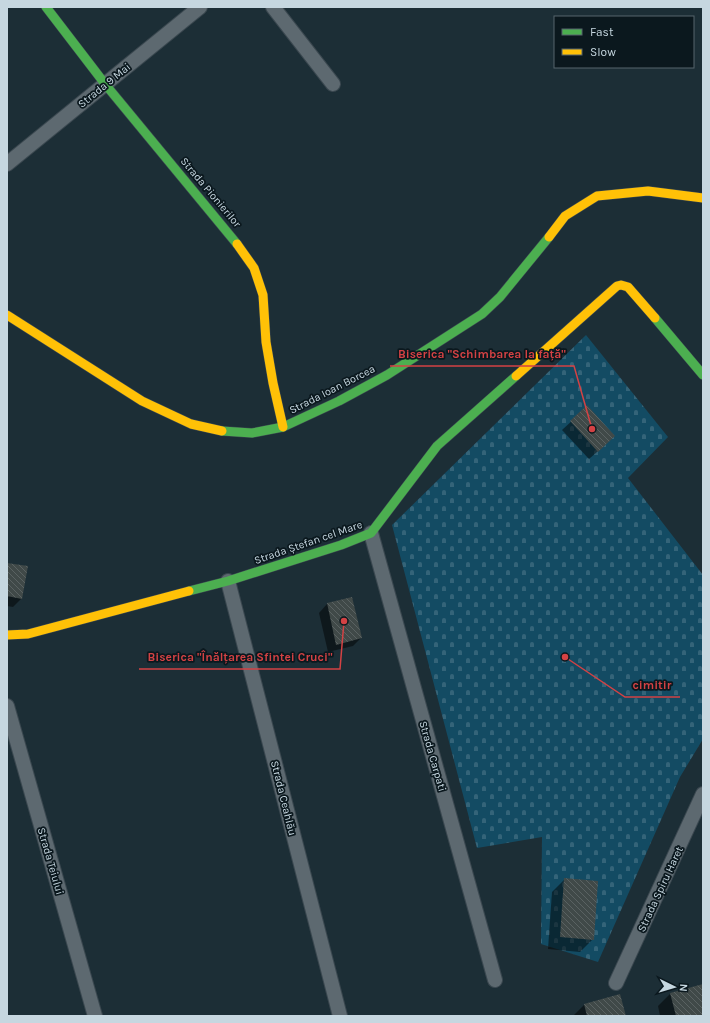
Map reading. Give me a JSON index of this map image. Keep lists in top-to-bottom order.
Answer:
{
  "streets": {
    "street": [
      "Strada 9 Mai",
      "Strada Pionierilor",
      "Strada Ioan Borcea",
      "Strada Ștefan cel Mare",
      "Strada Carpati",
      "Strada Ceahlău",
      "Strada Teiului",
      "Strada Spiru Haret"
    ]
  },
  "crossings": [
    ["Strada 9 Mai", "Strada Pionierilor"],
    ["Strada Pionierilor", "Strada Ioan Borcea"],
    ["Strada Ștefan cel Mare", "Strada Carpati"],
    ["Strada Ștefan cel Mare", "Strada Ceahlău"]
  ],
  "places": ["Biserica \"Schimbarea la față\"", "Biserica \"Înălțarea Sfintei Cruci\"", "cimitir"],
  "legend": ["Fast", "Slow"],
  "north": "right"
}
